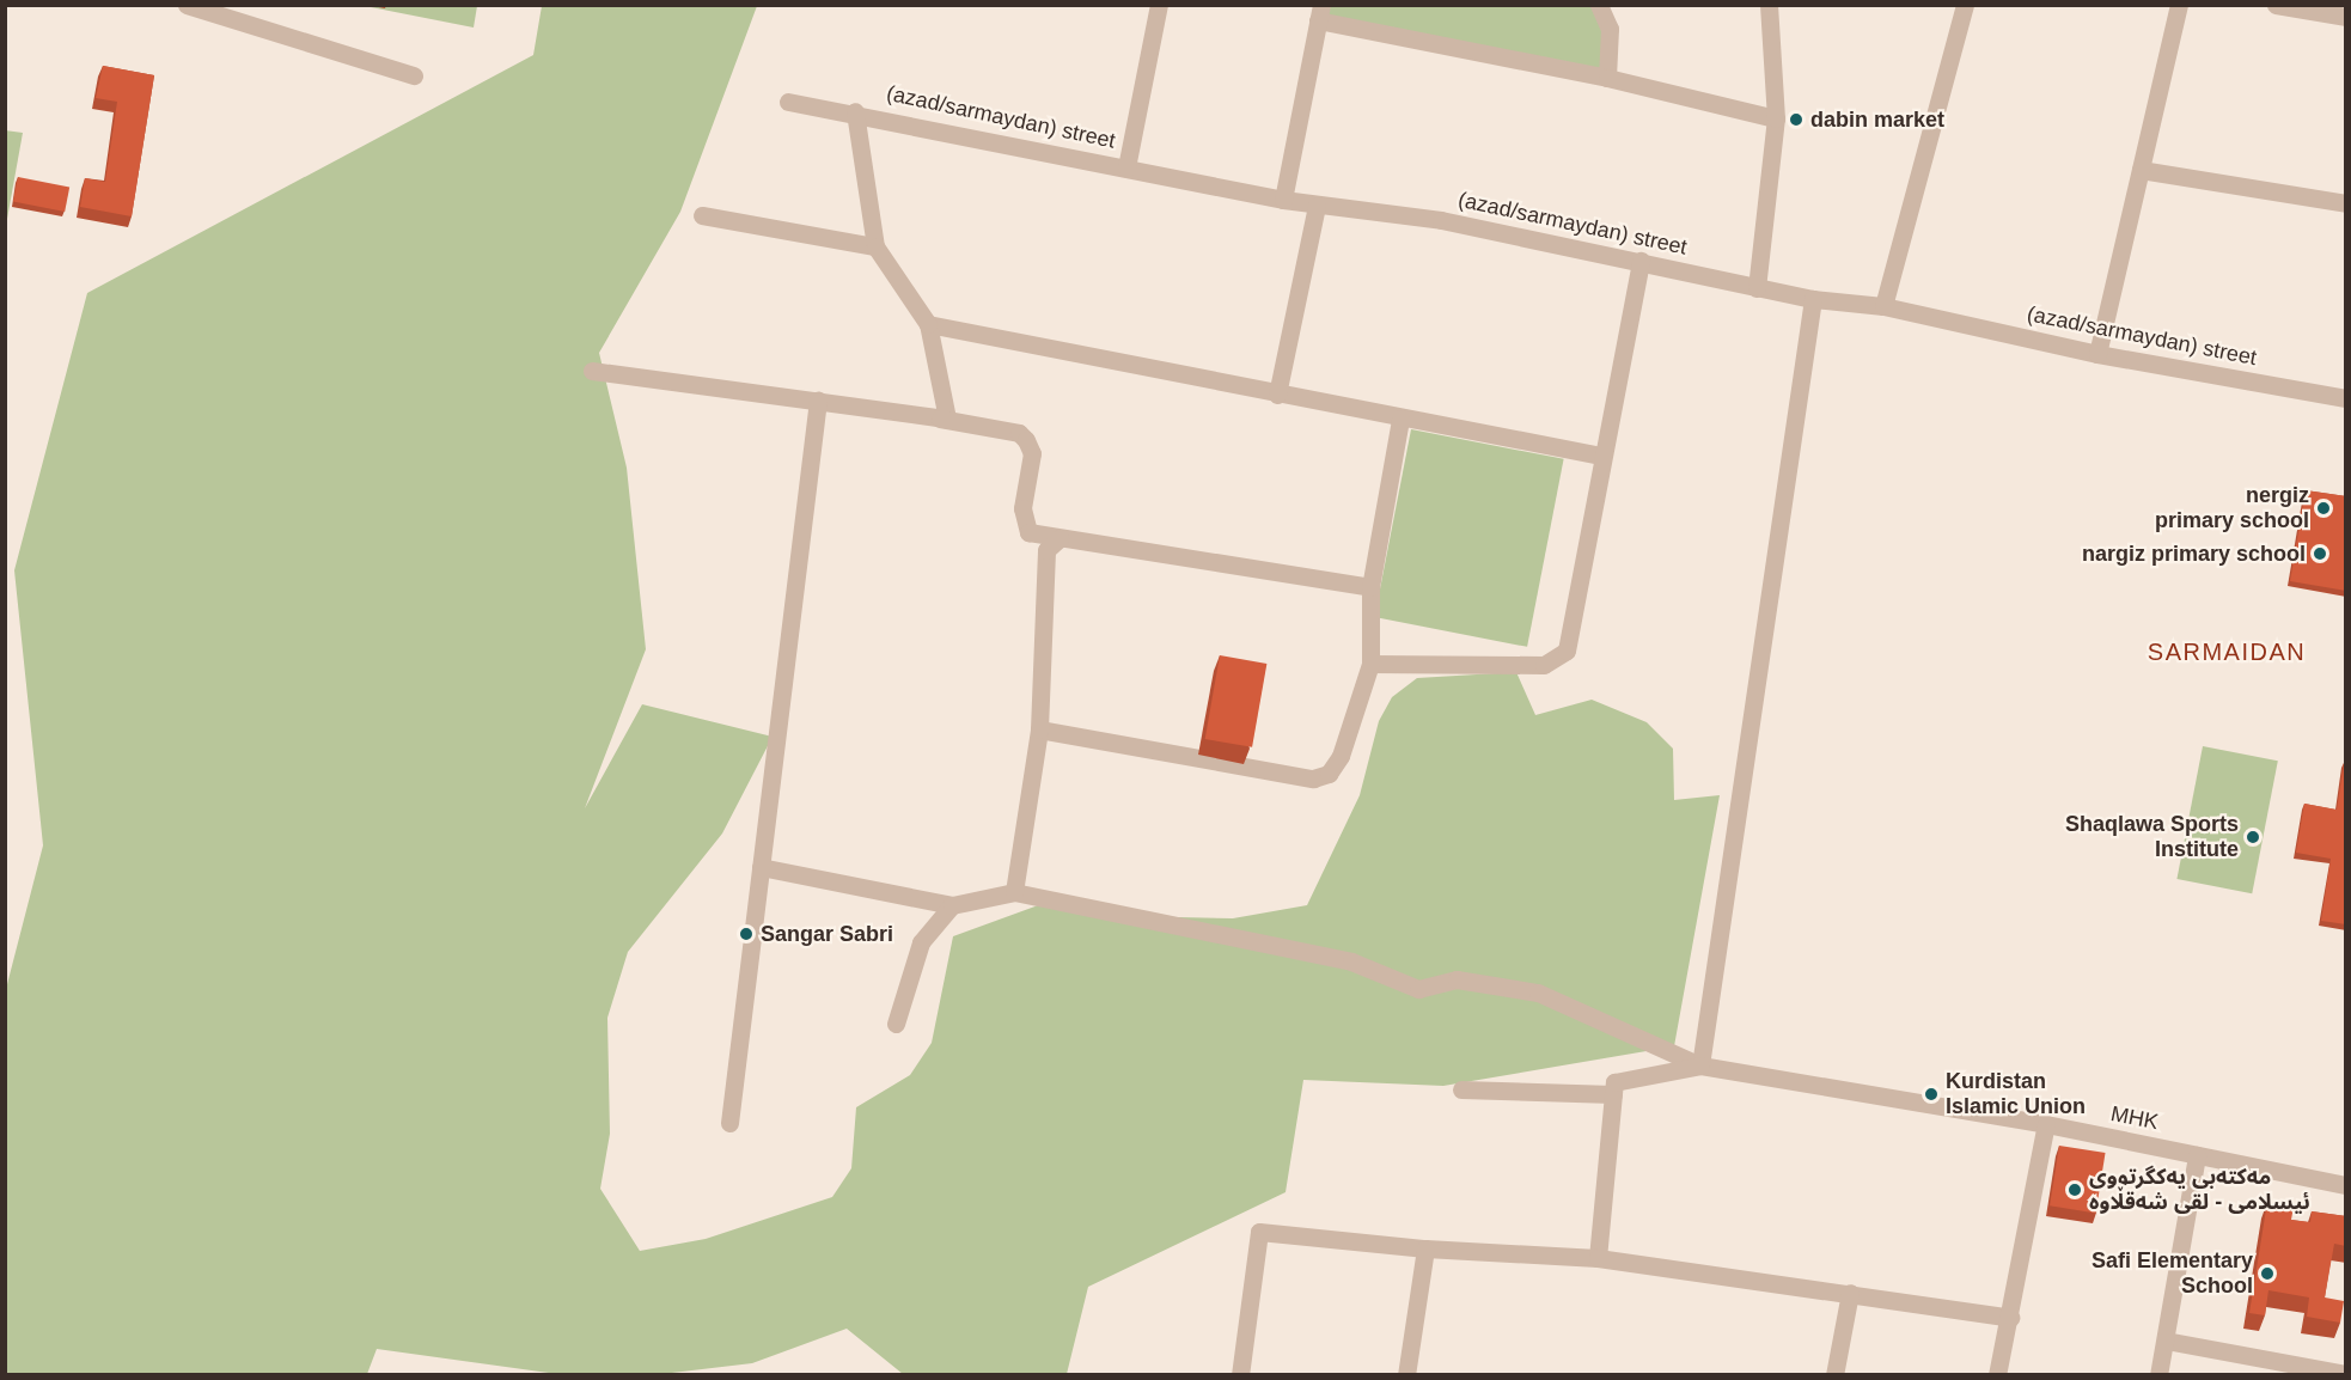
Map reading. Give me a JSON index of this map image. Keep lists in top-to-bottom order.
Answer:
{
  "streets": {
    "street": ["(azad/sarmaydan) street", "MHK"]
  },
  "districts": ["SARMAIDAN"],
  "places": [
    "dabin market",
    "nergiz primary school",
    "nargiz primary school",
    "Shaqlawa Sports Institute",
    "Sangar Sabri",
    "Kurdistan Islamic Union",
    "مەکتەبی یەکگرتووی ئیسلامی - لقی شەقڵاوە",
    "Safi Elementary School"
  ]
}
